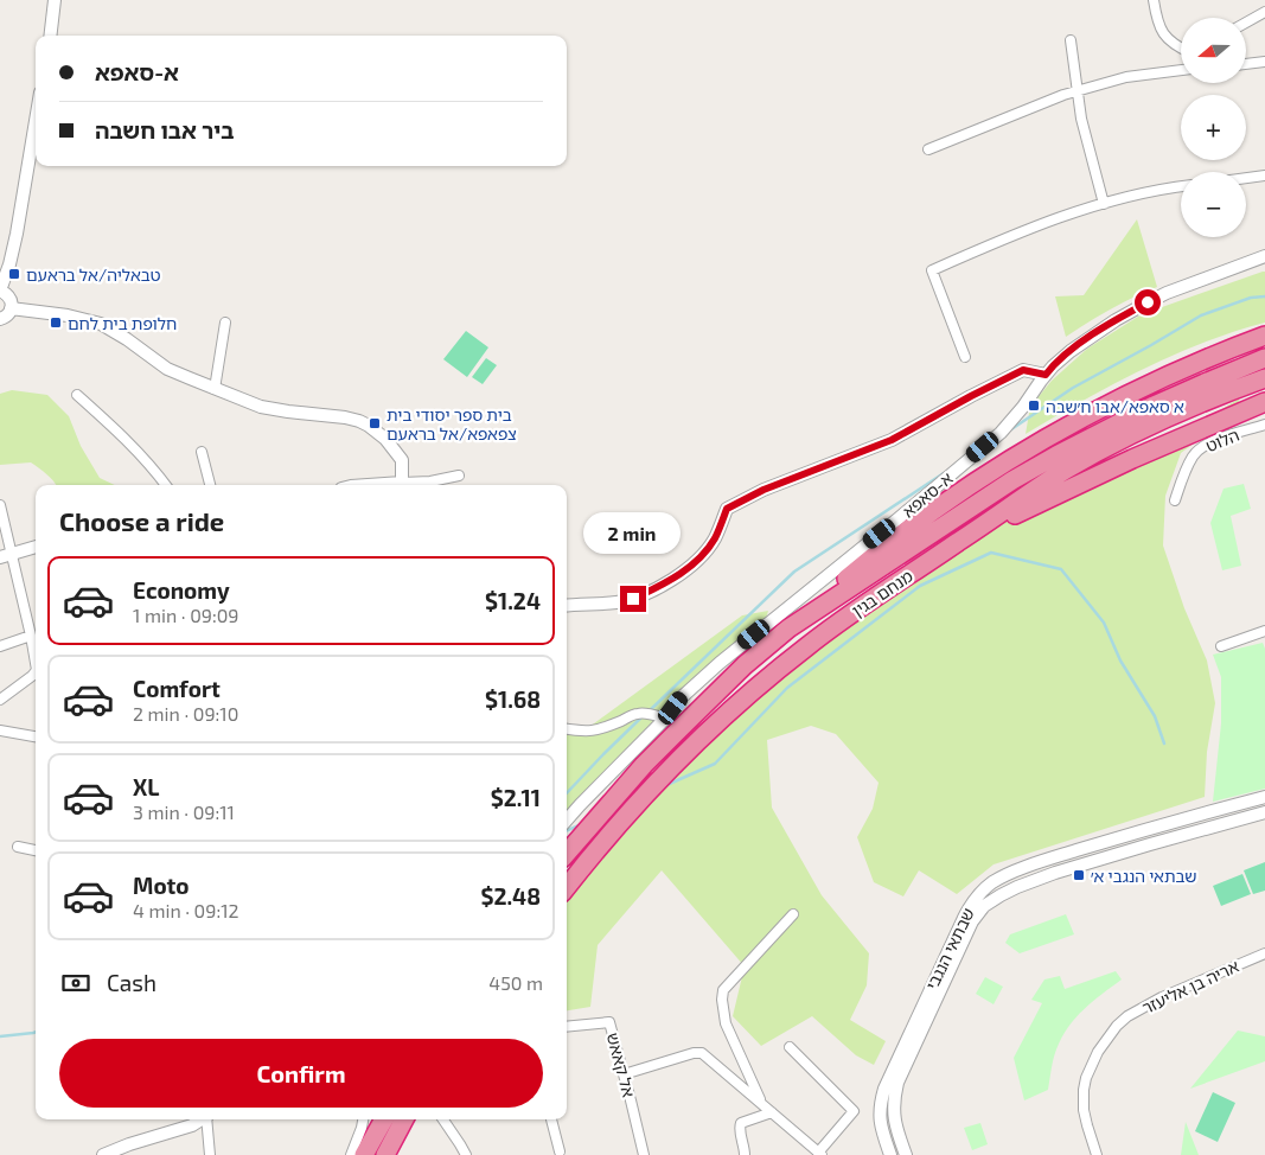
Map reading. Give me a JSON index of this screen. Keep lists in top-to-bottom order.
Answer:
{
  "streets": {
    "highway": ["מנחם בגין"],
    "street": [
      "הלוט",
      "א-סאפא",
      "שבתאי הנגבי",
      "אריה בן אליעזר",
      "אל קאאש"
    ]
  },
  "places": {
    "transit": [
      "טבאליה/אל בראעם",
      "חלופת בית לחם",
      "א סאפא/אבו ח׳שבה",
      "בית ספר יסודי בית צפאפא/אל בראעם",
      "שבתאי הנגבי א׳"
    ]
  },
  "north": "left",
  "page": {
    "map_buttons": ["+", "−"],
    "banner": ["א-סאפא", "ביר אבו חשבה"],
    "heading": "Choose a ride",
    "bubble": "2 min",
    "list": [
      {
        "name": "Economy",
        "note": "1 min · 09:09",
        "value": "$1.24"
      },
      {
        "name": "Comfort",
        "note": "2 min · 09:10",
        "value": "$1.68"
      },
      {
        "name": "XL",
        "note": "3 min · 09:11",
        "value": "$2.11"
      },
      {
        "name": "Moto",
        "note": "4 min · 09:12",
        "value": "$2.48"
      }
    ],
    "pay": ["Cash", "450 m"],
    "buttons": "Confirm"
  }
}
